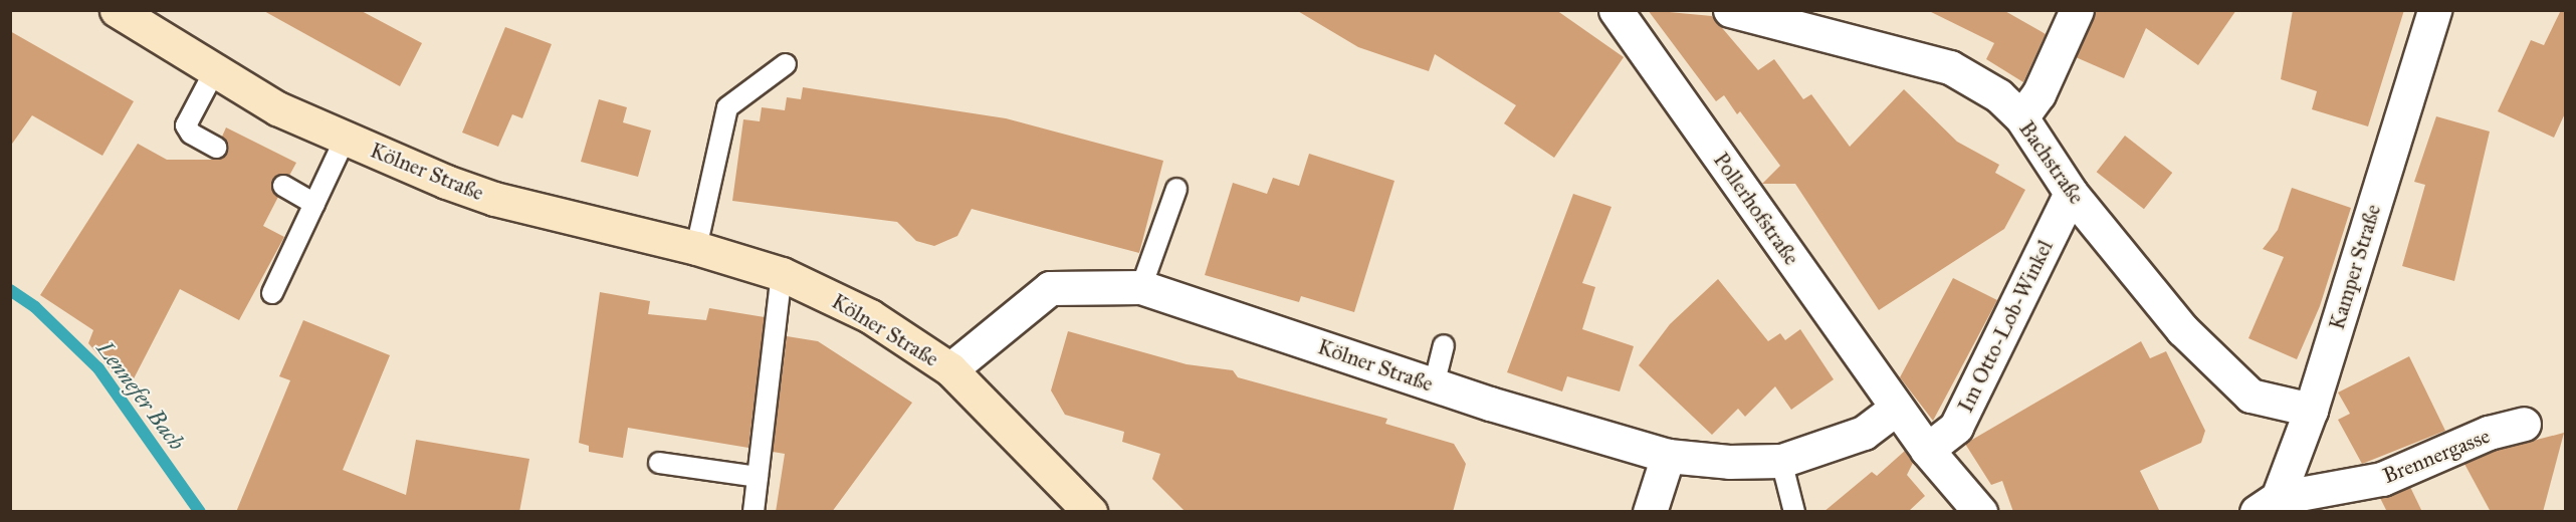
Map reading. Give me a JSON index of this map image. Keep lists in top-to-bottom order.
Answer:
{
  "streets": {
    "main road": ["Kölner Straße"],
    "street": [
      "Bachstraße",
      "Pollerhofstraße",
      "Kamper Straße",
      "Im Otto-Lob-Winkel",
      "Brennergasse"
    ]
  },
  "crossings": [
    ["Bachstraße", "Kamper Straße"],
    ["Bachstraße", "Im Otto-Lob-Winkel"],
    ["Kölner Straße", "Pollerhofstraße"],
    ["Pollerhofstraße", "Im Otto-Lob-Winkel"],
    ["Kamper Straße", "Brennergasse"]
  ],
  "water": ["Lennefer Bach"]
}
